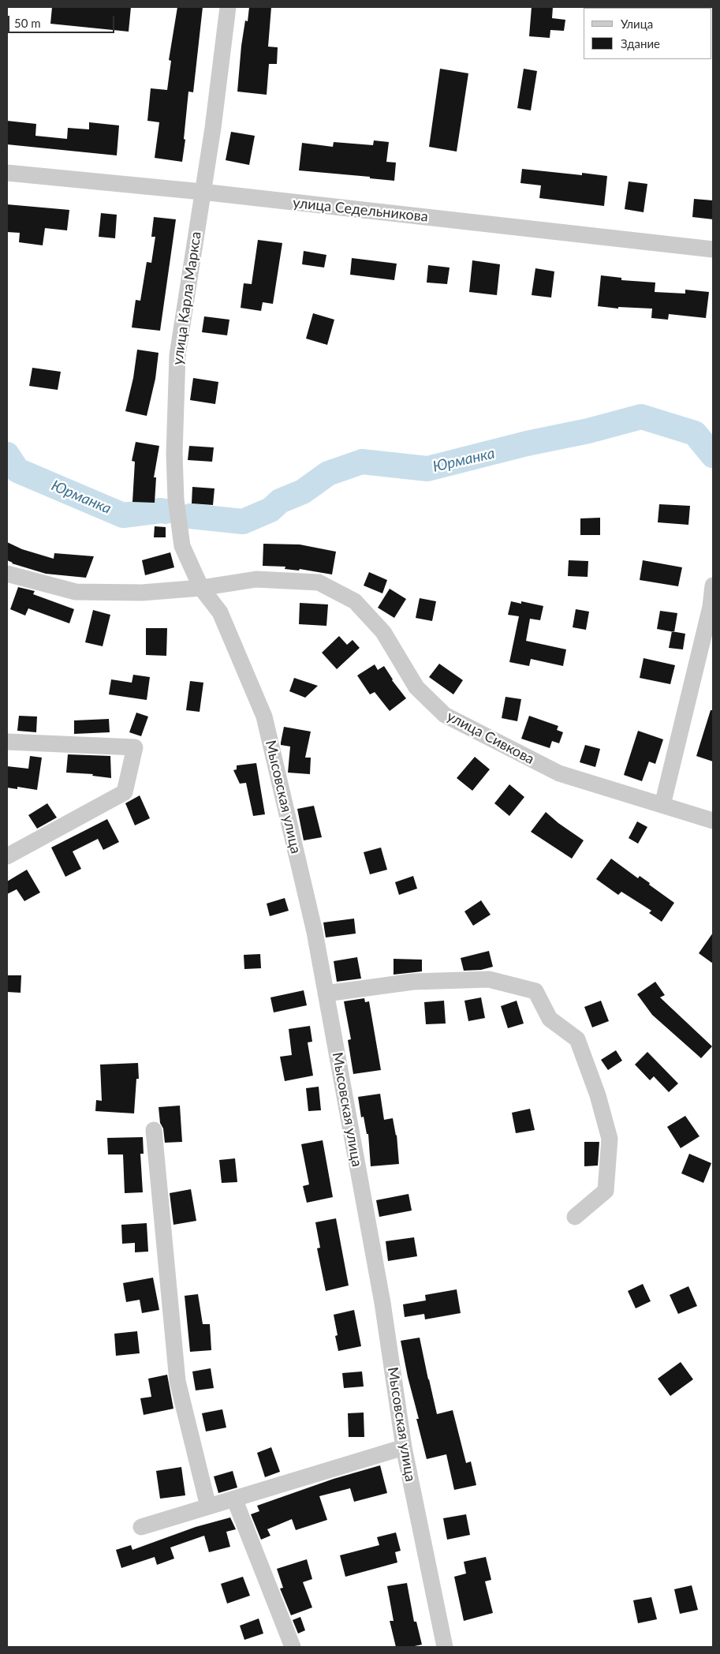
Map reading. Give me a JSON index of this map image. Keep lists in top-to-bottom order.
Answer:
{
  "streets": {
    "street": [
      "улица Седельникова",
      "улица Карла Маркса",
      "улица Сивкова",
      "Мысовская улица"
    ]
  },
  "crossings": [
    ["улица Седельникова", "улица Карла Маркса"],
    ["улица Карла Маркса", "улица Сивкова"],
    ["улица Карла Маркса", "Мысовская улица"],
    ["улица Сивкова", "Мысовская улица"]
  ],
  "water": ["Юрманка"],
  "legend": ["Улица", "Здание"],
  "scale_bar": "50 m"
}
